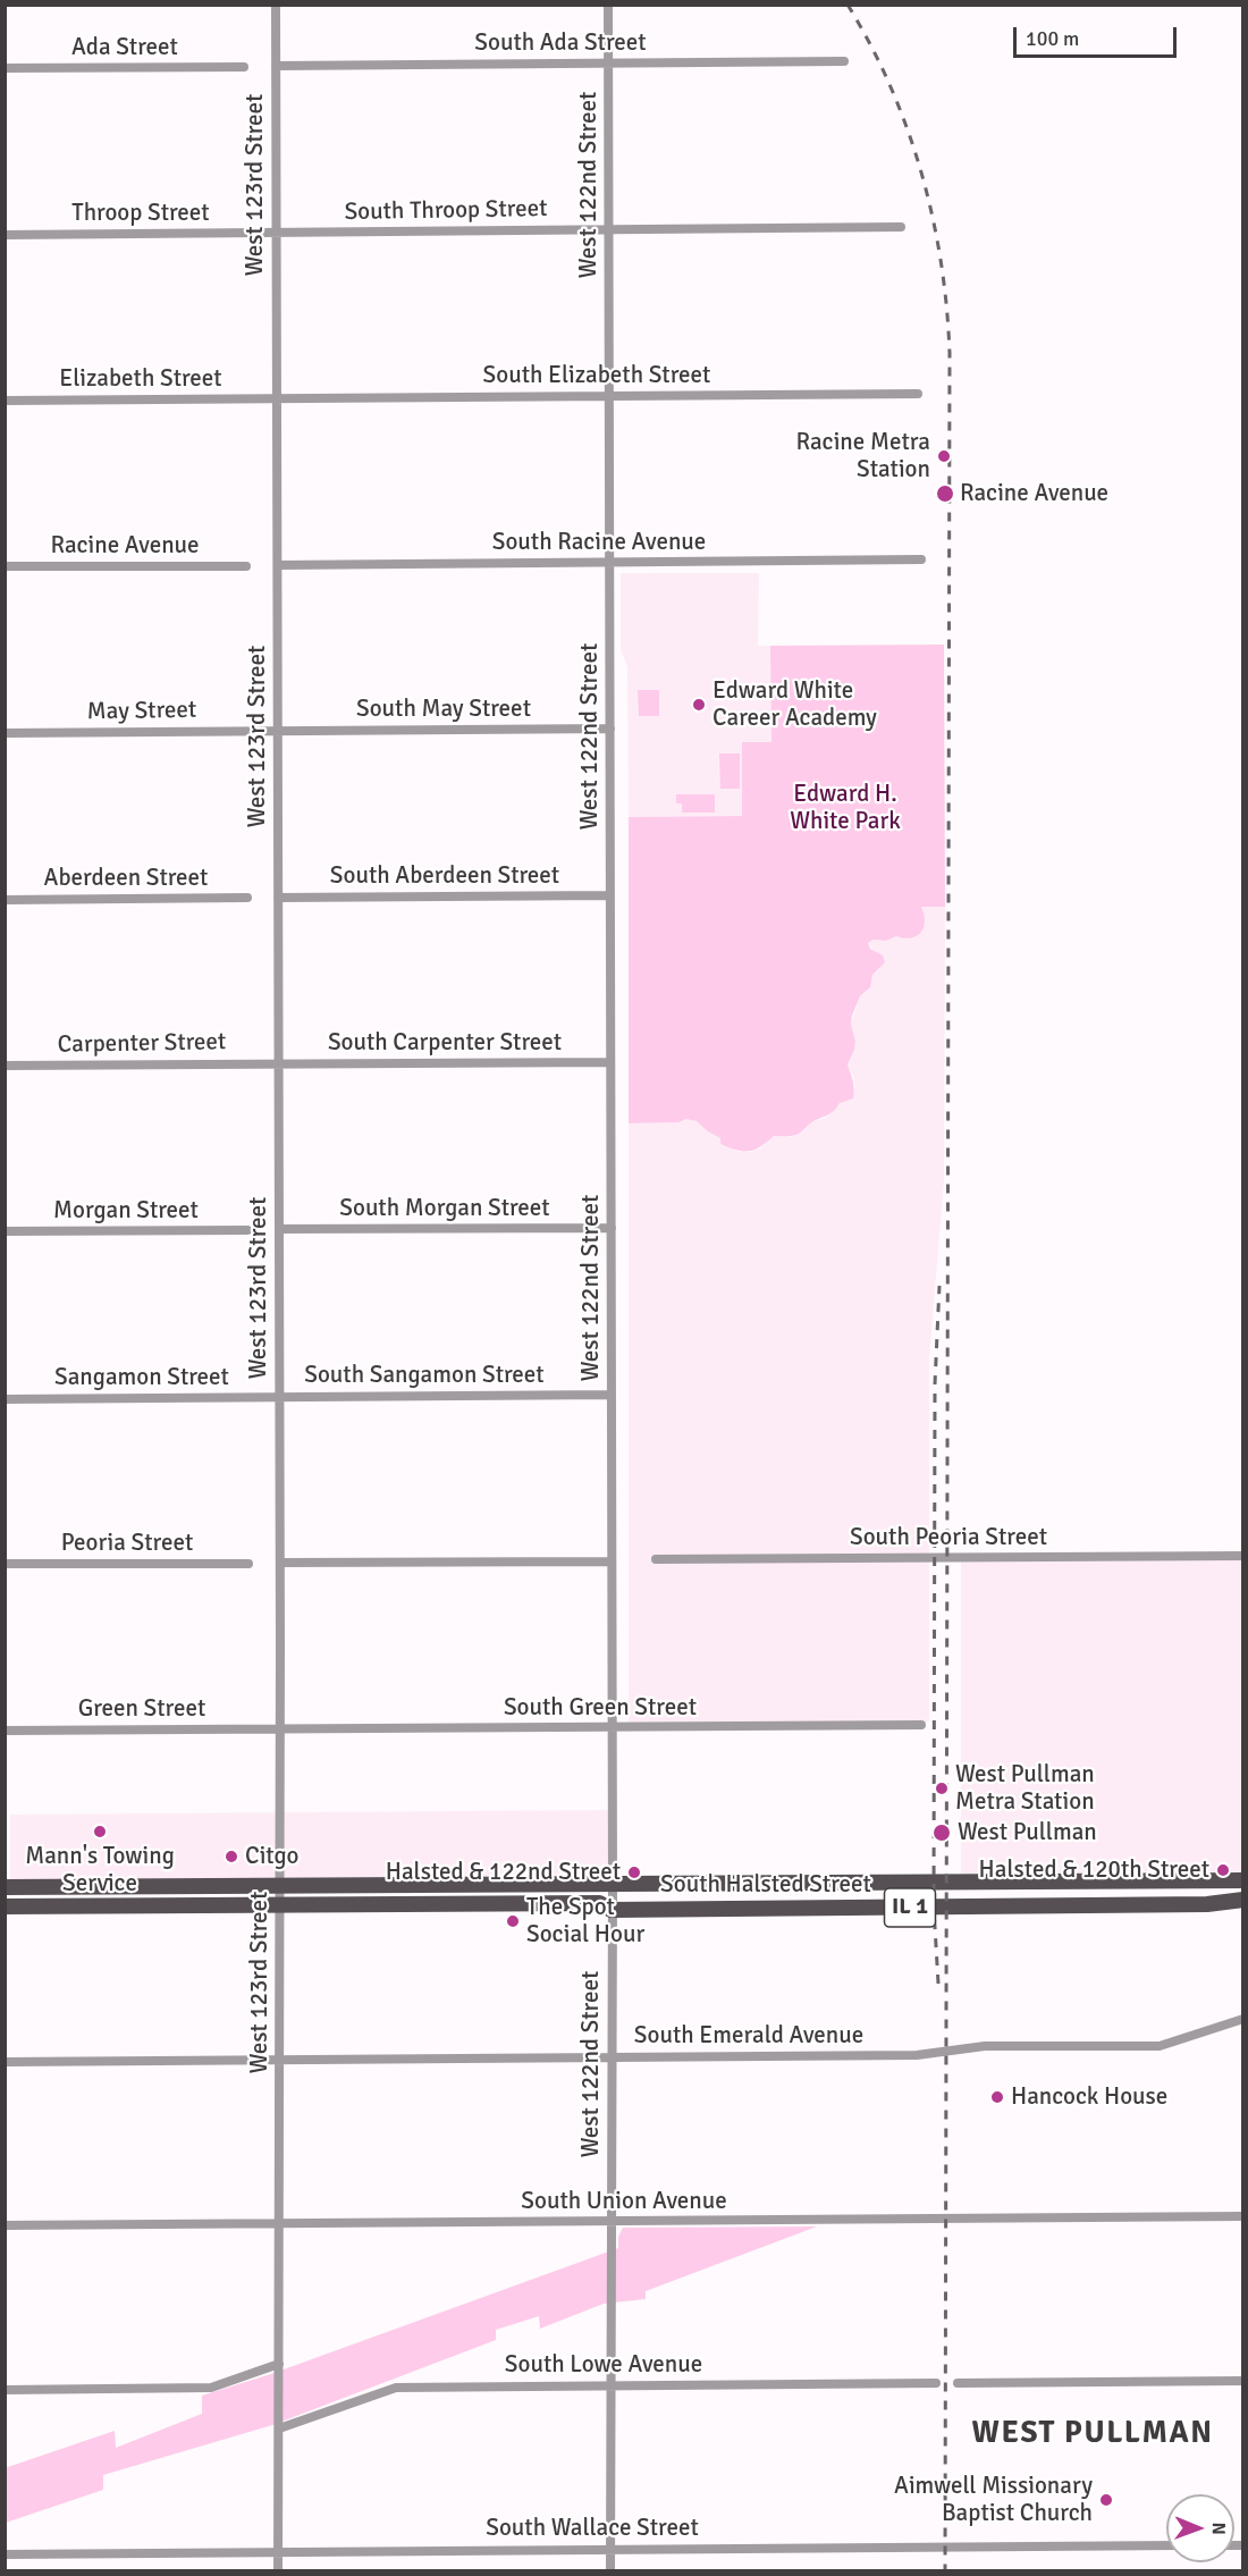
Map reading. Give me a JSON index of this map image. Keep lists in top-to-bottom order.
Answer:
{
  "streets": {
    "main road": ["South Halsted Street", "IL 1"],
    "street": [
      "South Ada Street",
      "Ada Street",
      "West 123rd Street",
      "West 122nd Street",
      "South Throop Street",
      "Throop Street",
      "South Elizabeth Street",
      "Elizabeth Street",
      "South Racine Avenue",
      "Racine Avenue",
      "South May Street",
      "May Street",
      "South Aberdeen Street",
      "Aberdeen Street",
      "South Carpenter Street",
      "Carpenter Street",
      "South Morgan Street",
      "Morgan Street",
      "South Sangamon Street",
      "Sangamon Street",
      "South Peoria Street",
      "Peoria Street",
      "South Green Street",
      "Green Street",
      "South Emerald Avenue",
      "South Union Avenue",
      "South Lowe Avenue",
      "South Wallace Street"
    ]
  },
  "crossings": [
    ["South Ada Street", "West 123rd Street"],
    ["South Ada Street", "West 122nd Street"],
    ["West 123rd Street", "South Throop Street"],
    ["West 123rd Street", "Throop Street"],
    ["West 123rd Street", "South Elizabeth Street"],
    ["West 123rd Street", "Elizabeth Street"],
    ["West 123rd Street", "South Racine Avenue"],
    ["West 123rd Street", "South May Street"],
    ["West 123rd Street", "May Street"],
    ["West 123rd Street", "South Aberdeen Street"],
    ["West 123rd Street", "South Carpenter Street"],
    ["West 123rd Street", "Carpenter Street"],
    ["West 123rd Street", "South Morgan Street"],
    ["West 123rd Street", "South Sangamon Street"],
    ["West 123rd Street", "Sangamon Street"],
    ["West 123rd Street", "South Green Street"],
    ["West 123rd Street", "Green Street"],
    ["West 123rd Street", "South Halsted Street"],
    ["West 123rd Street", "South Emerald Avenue"],
    ["West 123rd Street", "South Union Avenue"],
    ["West 123rd Street", "South Lowe Avenue"],
    ["West 123rd Street", "South Wallace Street"],
    ["West 122nd Street", "South Throop Street"],
    ["West 122nd Street", "South Elizabeth Street"],
    ["West 122nd Street", "South Racine Avenue"],
    ["West 122nd Street", "South May Street"],
    ["West 122nd Street", "South Aberdeen Street"],
    ["West 122nd Street", "South Carpenter Street"],
    ["West 122nd Street", "South Morgan Street"],
    ["West 122nd Street", "South Sangamon Street"],
    ["West 122nd Street", "South Green Street"],
    ["West 122nd Street", "South Halsted Street"],
    ["West 122nd Street", "South Emerald Avenue"],
    ["West 122nd Street", "South Union Avenue"],
    ["West 122nd Street", "South Lowe Avenue"],
    ["West 122nd Street", "South Wallace Street"],
    ["South Throop Street", "Throop Street"],
    ["South Elizabeth Street", "Elizabeth Street"],
    ["South May Street", "May Street"],
    ["South Carpenter Street", "Carpenter Street"],
    ["South Sangamon Street", "Sangamon Street"],
    ["South Green Street", "Green Street"]
  ],
  "districts": ["WEST PULLMAN"],
  "parks": ["Edward H. White Park"],
  "places": [
    "Racine Metra Station",
    "Racine Avenue",
    "Edward White Career Academy",
    "West Pullman Metra Station",
    "Mann's Towing Service",
    "West Pullman",
    "Citgo",
    "Halsted & 120th Street",
    "Halsted & 122nd Street",
    "The Spot Social Hour",
    "Hancock House",
    "Aimwell Missionary Baptist Church"
  ],
  "scale_bar": "100 m",
  "north": "right"
}
